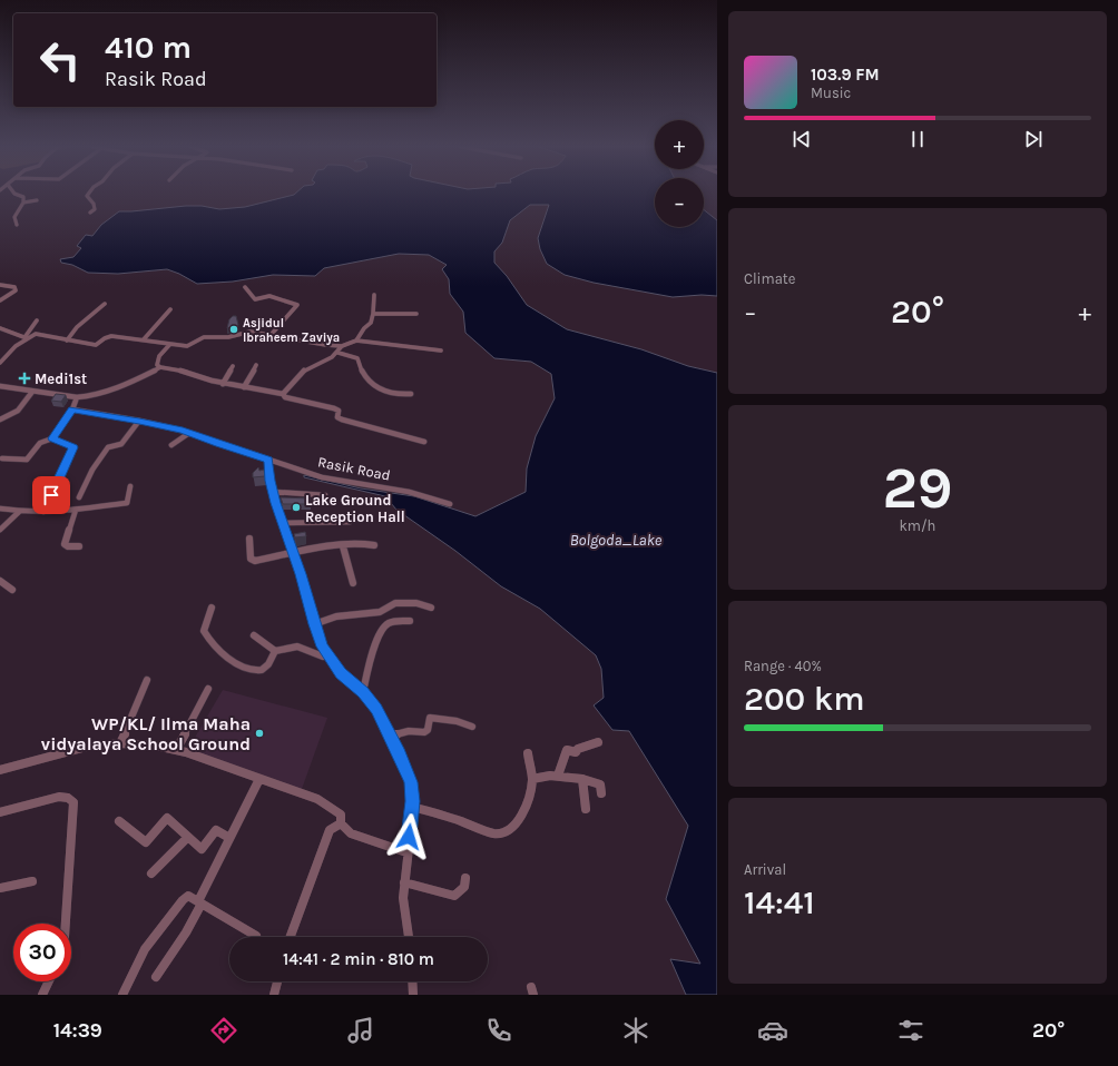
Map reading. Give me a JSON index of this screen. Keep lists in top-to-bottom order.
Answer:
{
  "streets": {
    "street": ["Rasik Road"]
  },
  "water": ["Bolgoda_Lake"],
  "places": {
    "other": ["Asjidul Ibraheem Zaviya", "Lake Ground Reception Hall", "WP/KL/ Ilma Maha vidyalaya School Ground"],
    "health": ["Medi1st"]
  },
  "page": {
    "turn": ["410 m", "Rasik Road"],
    "song": ["103.9 FM", "Music"],
    "map_buttons": ["+", "−"],
    "tile": [
      "Climate",
      ["29", "km/h"],
      ["Range · 40%", "200 km"],
      ["Arrival", "14:41"]
    ],
    "heat": ["−", "20°", "+"],
    "limit": "30",
    "trip": "14:41 · 2 min · 810 m",
    "tabs": ["14:39", "20°"]
  }
}
